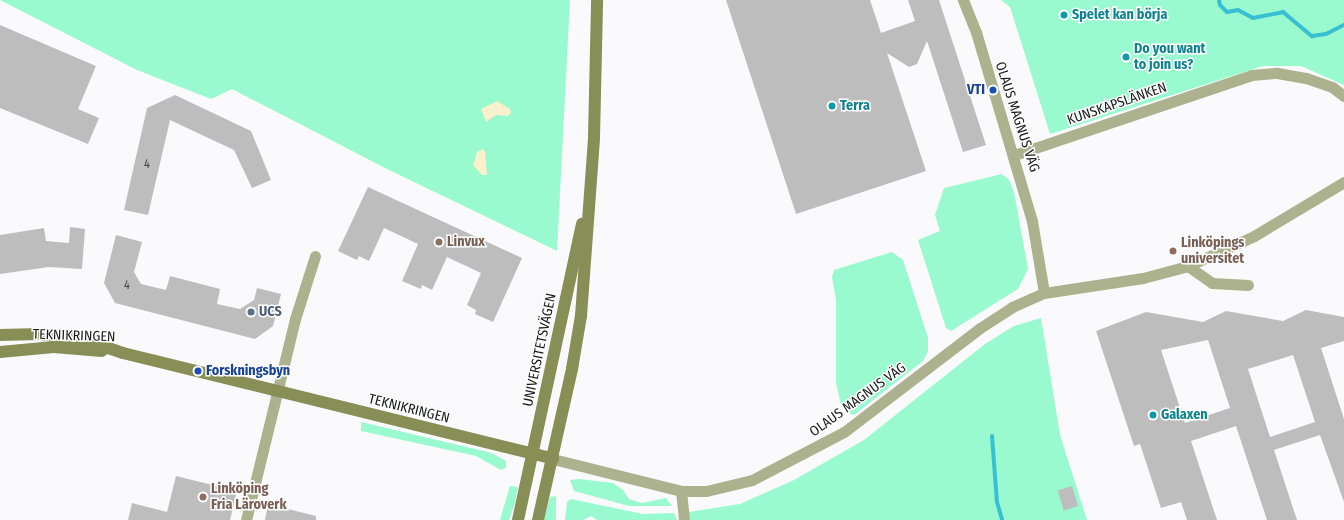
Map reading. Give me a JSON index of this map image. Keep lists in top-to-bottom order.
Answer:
{
  "streets": {
    "main road": ["OLAUS MAGNUS VÄG", "TEKNIKRINGEN", "UNIVERSITETSVÄGEN"],
    "street": ["KUNSKAPSLÄNKEN"]
  },
  "crossings": [
    ["KUNSKAPSLÄNKEN", "OLAUS MAGNUS VÄG"],
    ["OLAUS MAGNUS VÄG", "TEKNIKRINGEN"],
    ["OLAUS MAGNUS VÄG", "UNIVERSITETSVÄGEN"],
    ["TEKNIKRINGEN", "UNIVERSITETSVÄGEN"]
  ],
  "places": [
    "Spelet kan börja",
    "Do you want to join us?",
    "VTI",
    "Terra",
    "Linvux",
    "Linköpings universitet",
    "UCS",
    "Forskningsbyn",
    "Galaxen",
    "Linköping Fria Läroverk"
  ],
  "house_numbers": ["4", "4"]
}
